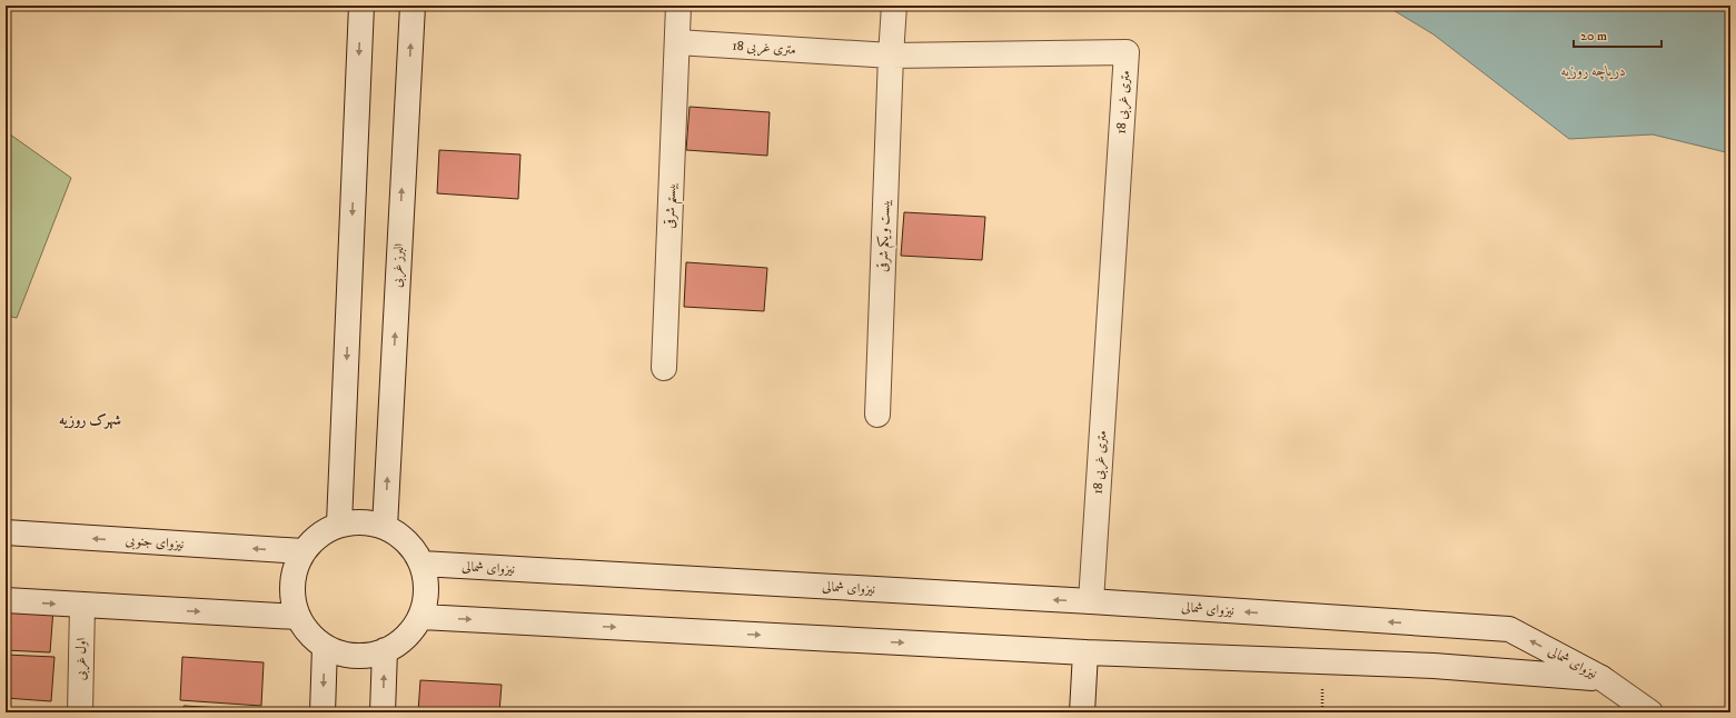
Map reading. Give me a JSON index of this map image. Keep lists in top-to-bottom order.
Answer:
{
  "streets": {
    "street": [
      "18 متری غربی",
      "بیستم شرقی",
      "بیست و یکم شرقی",
      "البرز غربی",
      "نیزوای جنوبی",
      "نیزوای شمالی",
      "اول غربی"
    ]
  },
  "crossings": [
    ["18 متری غربی", "بیستم شرقی"],
    ["18 متری غربی", "بیست و یکم شرقی"],
    ["18 متری غربی", "نیزوای شمالی"],
    ["البرز غربی", "نیزوای جنوبی"],
    ["البرز غربی", "نیزوای شمالی"],
    ["نیزوای جنوبی", "نیزوای شمالی"]
  ],
  "districts": ["شهرک روزیه"],
  "water": ["دریاچه روزیه"],
  "scale_bar": "20 m"
}
